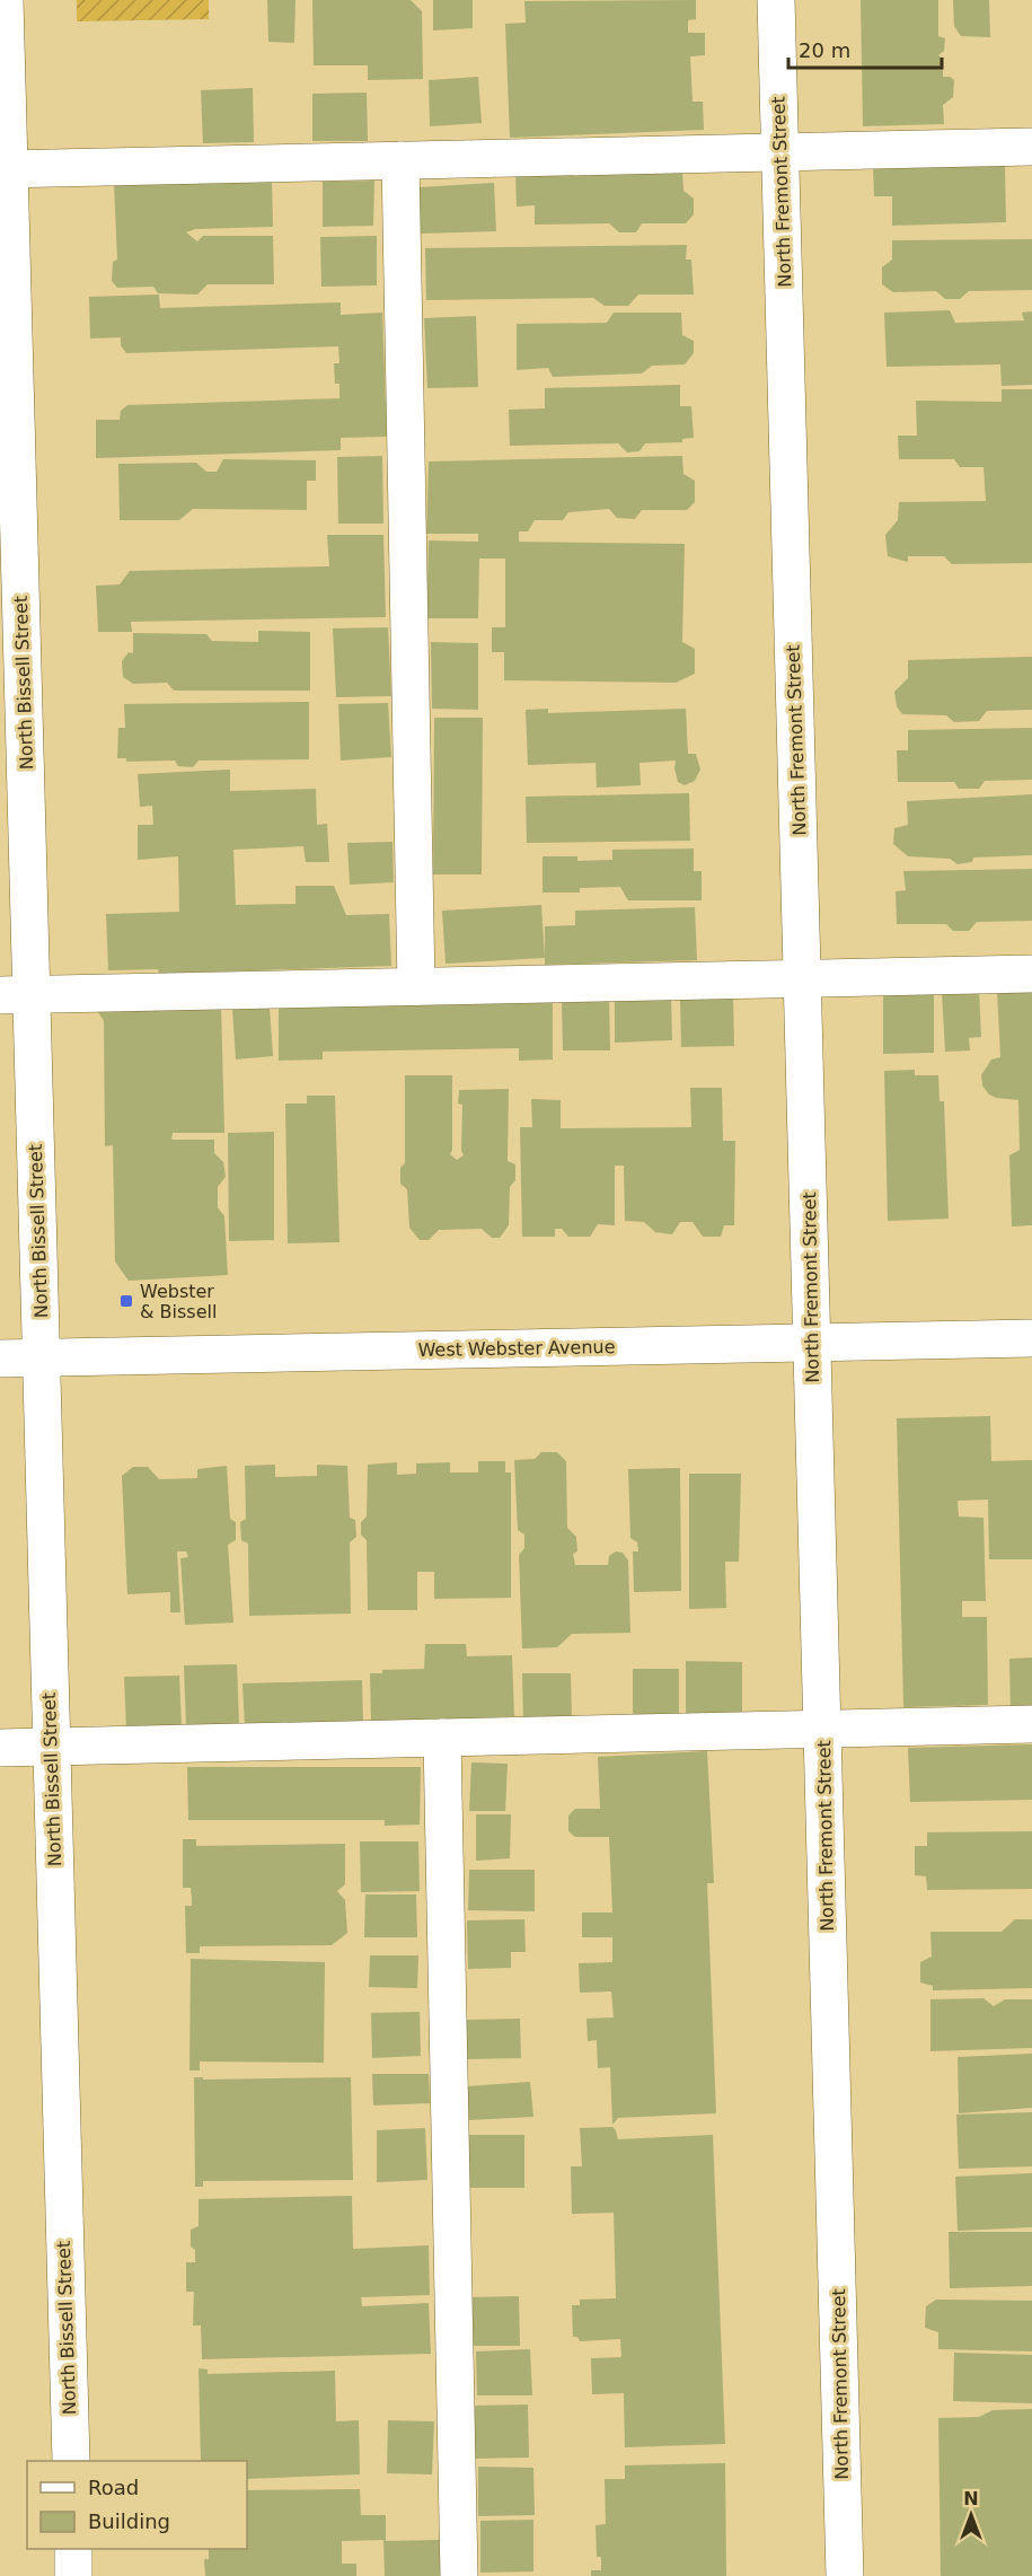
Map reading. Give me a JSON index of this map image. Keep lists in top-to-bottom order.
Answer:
{
  "streets": {
    "street": ["North Fremont Street", "North Bissell Street", "West Webster Avenue"]
  },
  "crossings": [
    ["North Fremont Street", "West Webster Avenue"],
    ["North Bissell Street", "West Webster Avenue"]
  ],
  "places": {
    "transit": ["Webster & Bissell"]
  },
  "legend": ["Road", "Building"],
  "scale_bar": "20 m",
  "north": "top"
}
